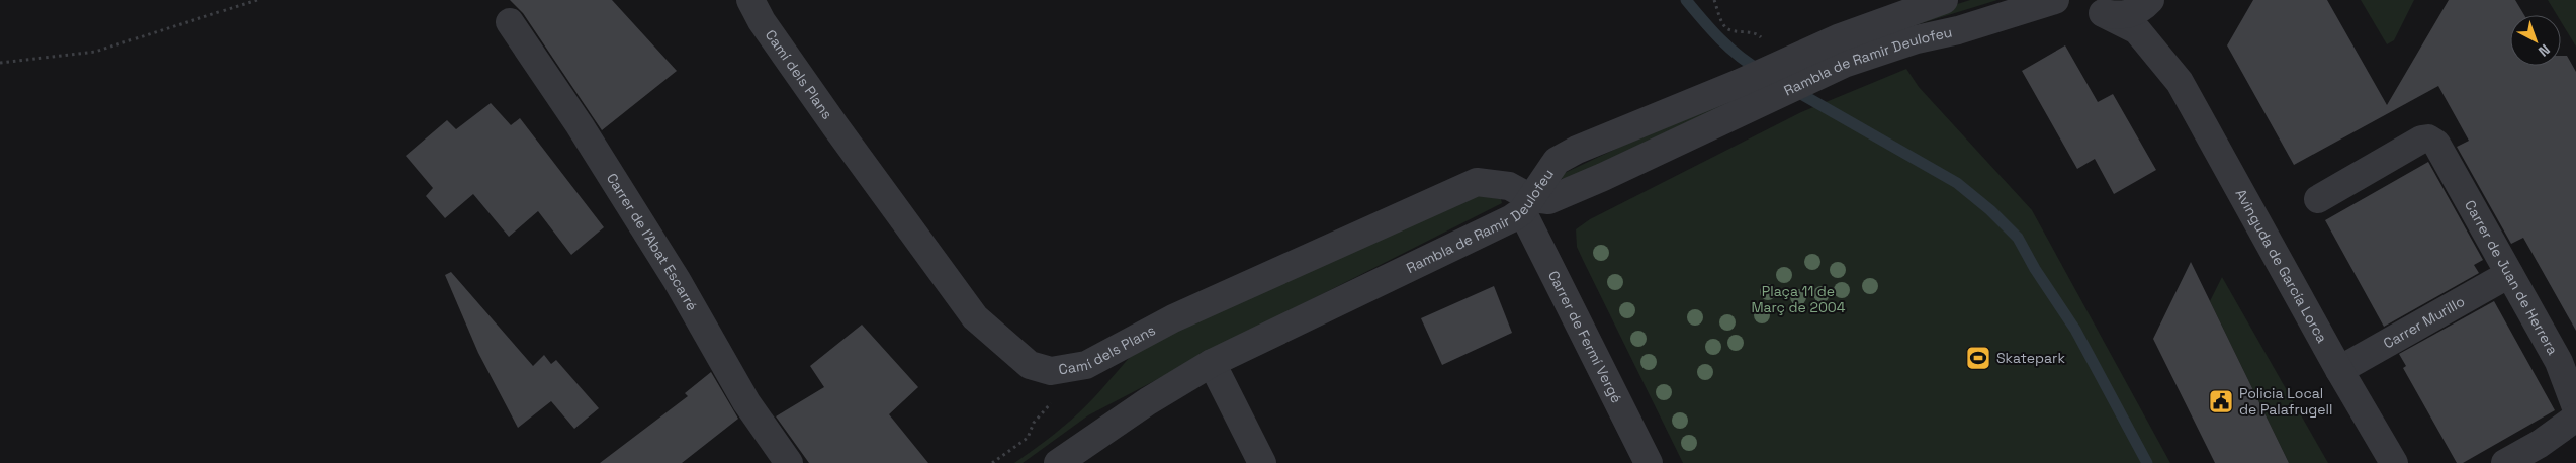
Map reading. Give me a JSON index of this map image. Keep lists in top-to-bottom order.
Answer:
{
  "streets": {
    "street": [
      "Rambla de Ramir Deulofeu",
      "Camí dels Plans",
      "Carrer de l'Abat Escarré",
      "Avinguda de García Lorca",
      "Carrer de Juan de Herrera",
      "Carrer Murillo",
      "Carrer de Fermí Vergé"
    ]
  },
  "crossings": [
    ["Rambla de Ramir Deulofeu", "Camí dels Plans"],
    ["Rambla de Ramir Deulofeu", "Carrer de Fermí Vergé"],
    ["Camí dels Plans", "Carrer de Fermí Vergé"],
    ["Avinguda de García Lorca", "Carrer Murillo"],
    ["Carrer de Juan de Herrera", "Carrer Murillo"]
  ],
  "parks": ["Plaça 11 de Març de 2004"],
  "places": {
    "sports": ["Skatepark"],
    "public building": ["Policia Local de Palafrugell"]
  },
  "north": "bottom right"
}
